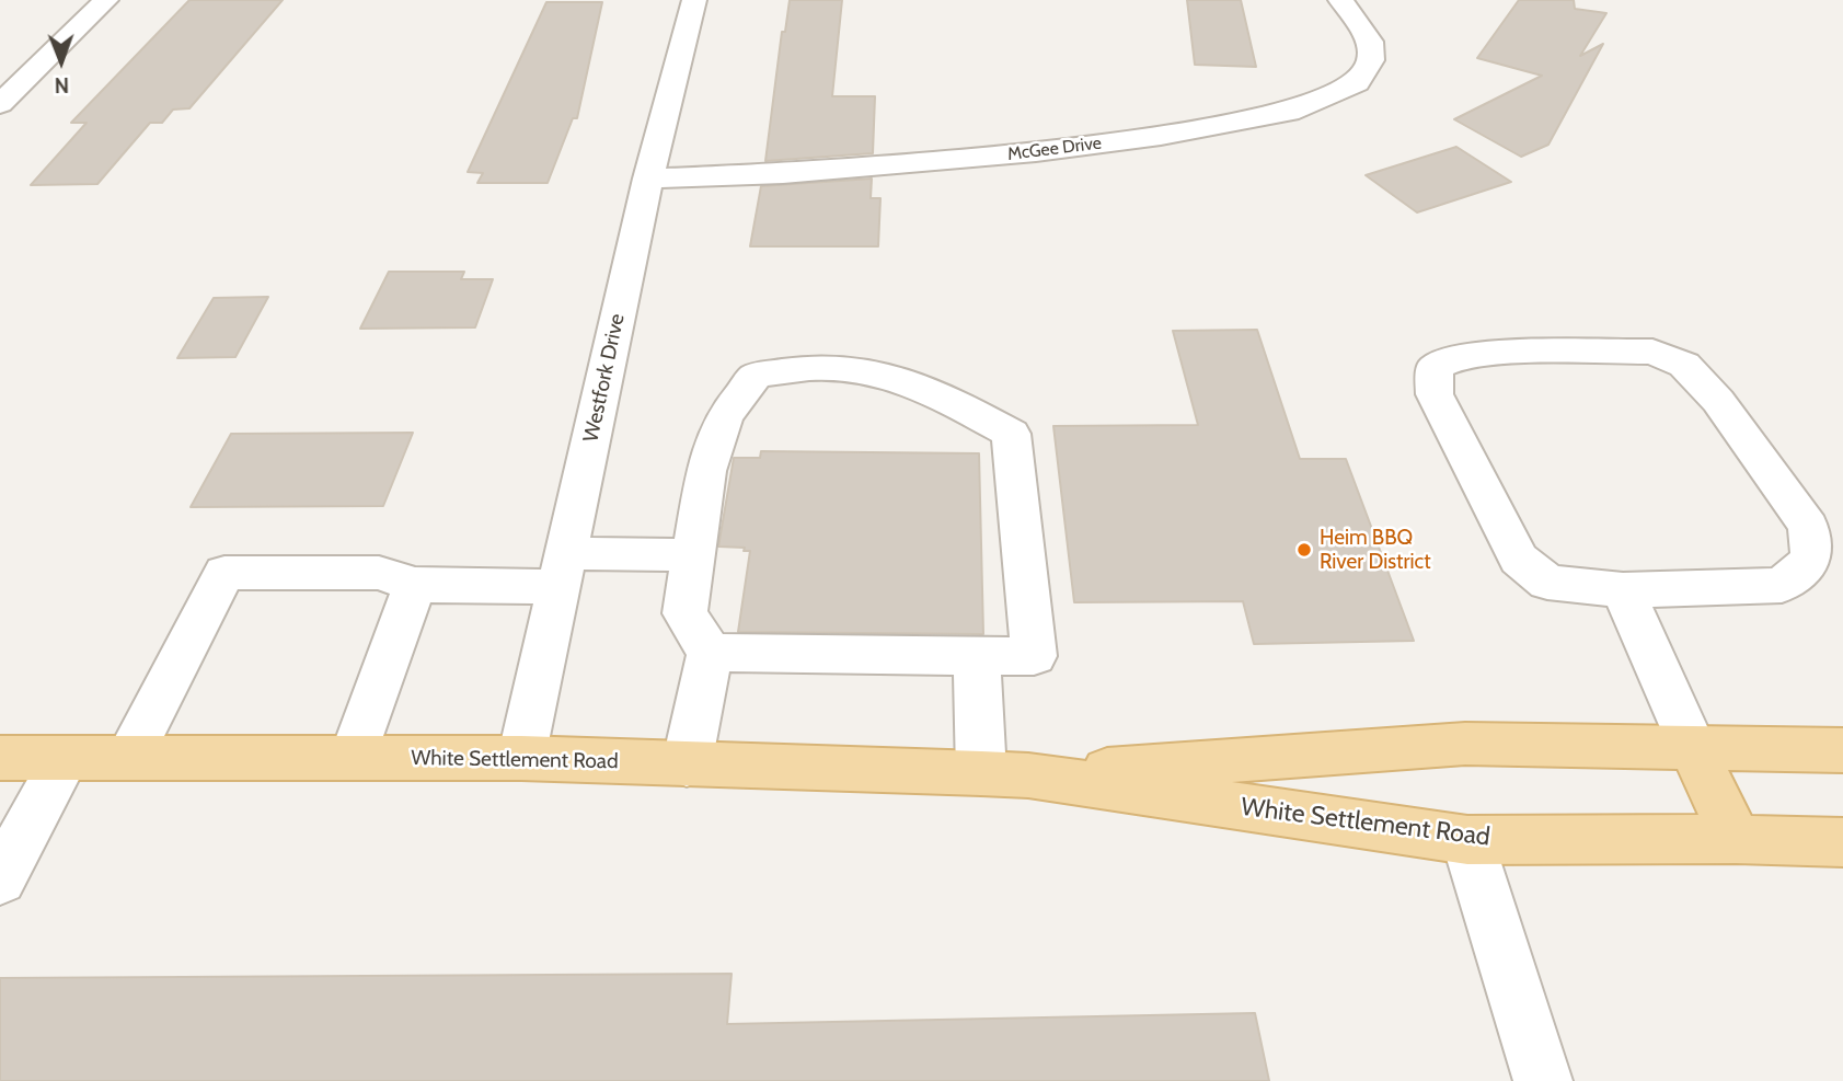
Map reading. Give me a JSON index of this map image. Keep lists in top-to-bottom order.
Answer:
{
  "streets": {
    "main road": ["White Settlement Road"],
    "street": ["McGee Drive", "Westfork Drive"]
  },
  "crossings": [
    ["McGee Drive", "Westfork Drive"],
    ["Westfork Drive", "White Settlement Road"]
  ],
  "places": ["Heim BBQ River District"],
  "north": "bottom"
}
